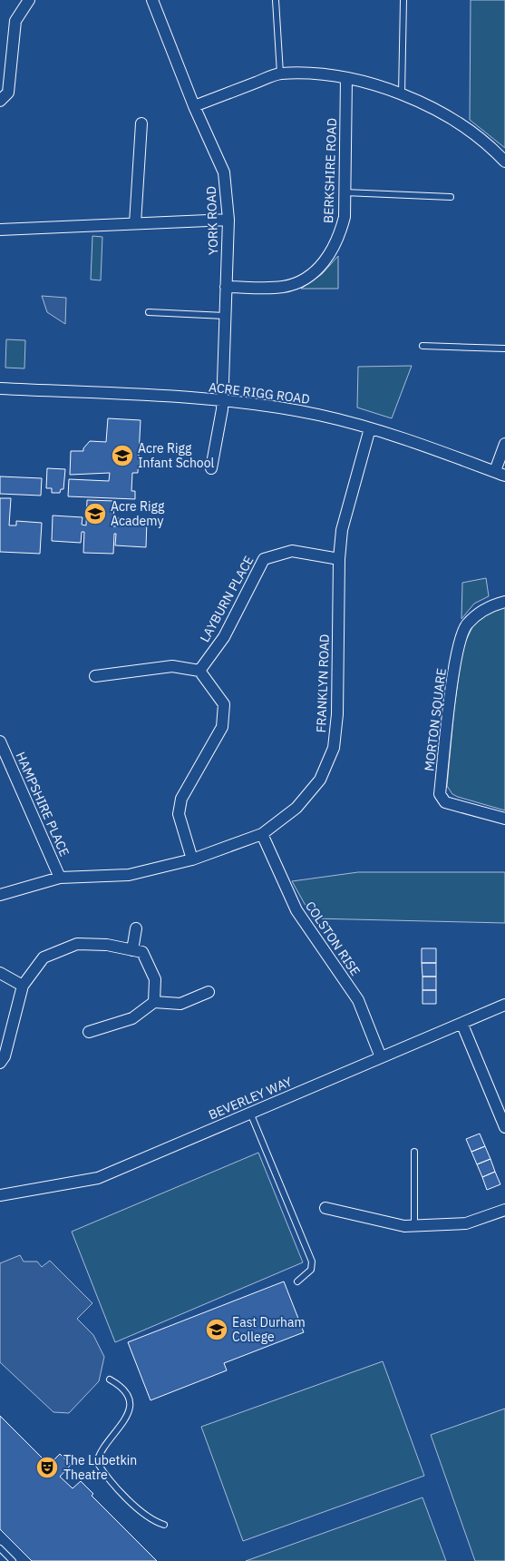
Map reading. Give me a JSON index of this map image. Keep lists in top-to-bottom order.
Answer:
{
  "streets": {
    "street": [
      "BERKSHIRE ROAD",
      "YORK ROAD",
      "ACRE RIGG ROAD",
      "LAYBURN PLACE",
      "FRANKLYN ROAD",
      "MORTON SQUARE",
      "HAMPSHIRE PLACE",
      "COLSTON RISE",
      "BEVERLEY WAY"
    ]
  },
  "crossings": [
    ["BERKSHIRE ROAD", "YORK ROAD"],
    ["YORK ROAD", "ACRE RIGG ROAD"],
    ["ACRE RIGG ROAD", "FRANKLYN ROAD"],
    ["LAYBURN PLACE", "FRANKLYN ROAD"],
    ["FRANKLYN ROAD", "HAMPSHIRE PLACE"],
    ["FRANKLYN ROAD", "COLSTON RISE"],
    ["COLSTON RISE", "BEVERLEY WAY"]
  ],
  "places": {
    "school or university": ["Acre Rigg Infant School", "Acre Rigg Academy", "East Durham College"],
    "theatre": ["The Lubetkin Theatre"]
  }
}
